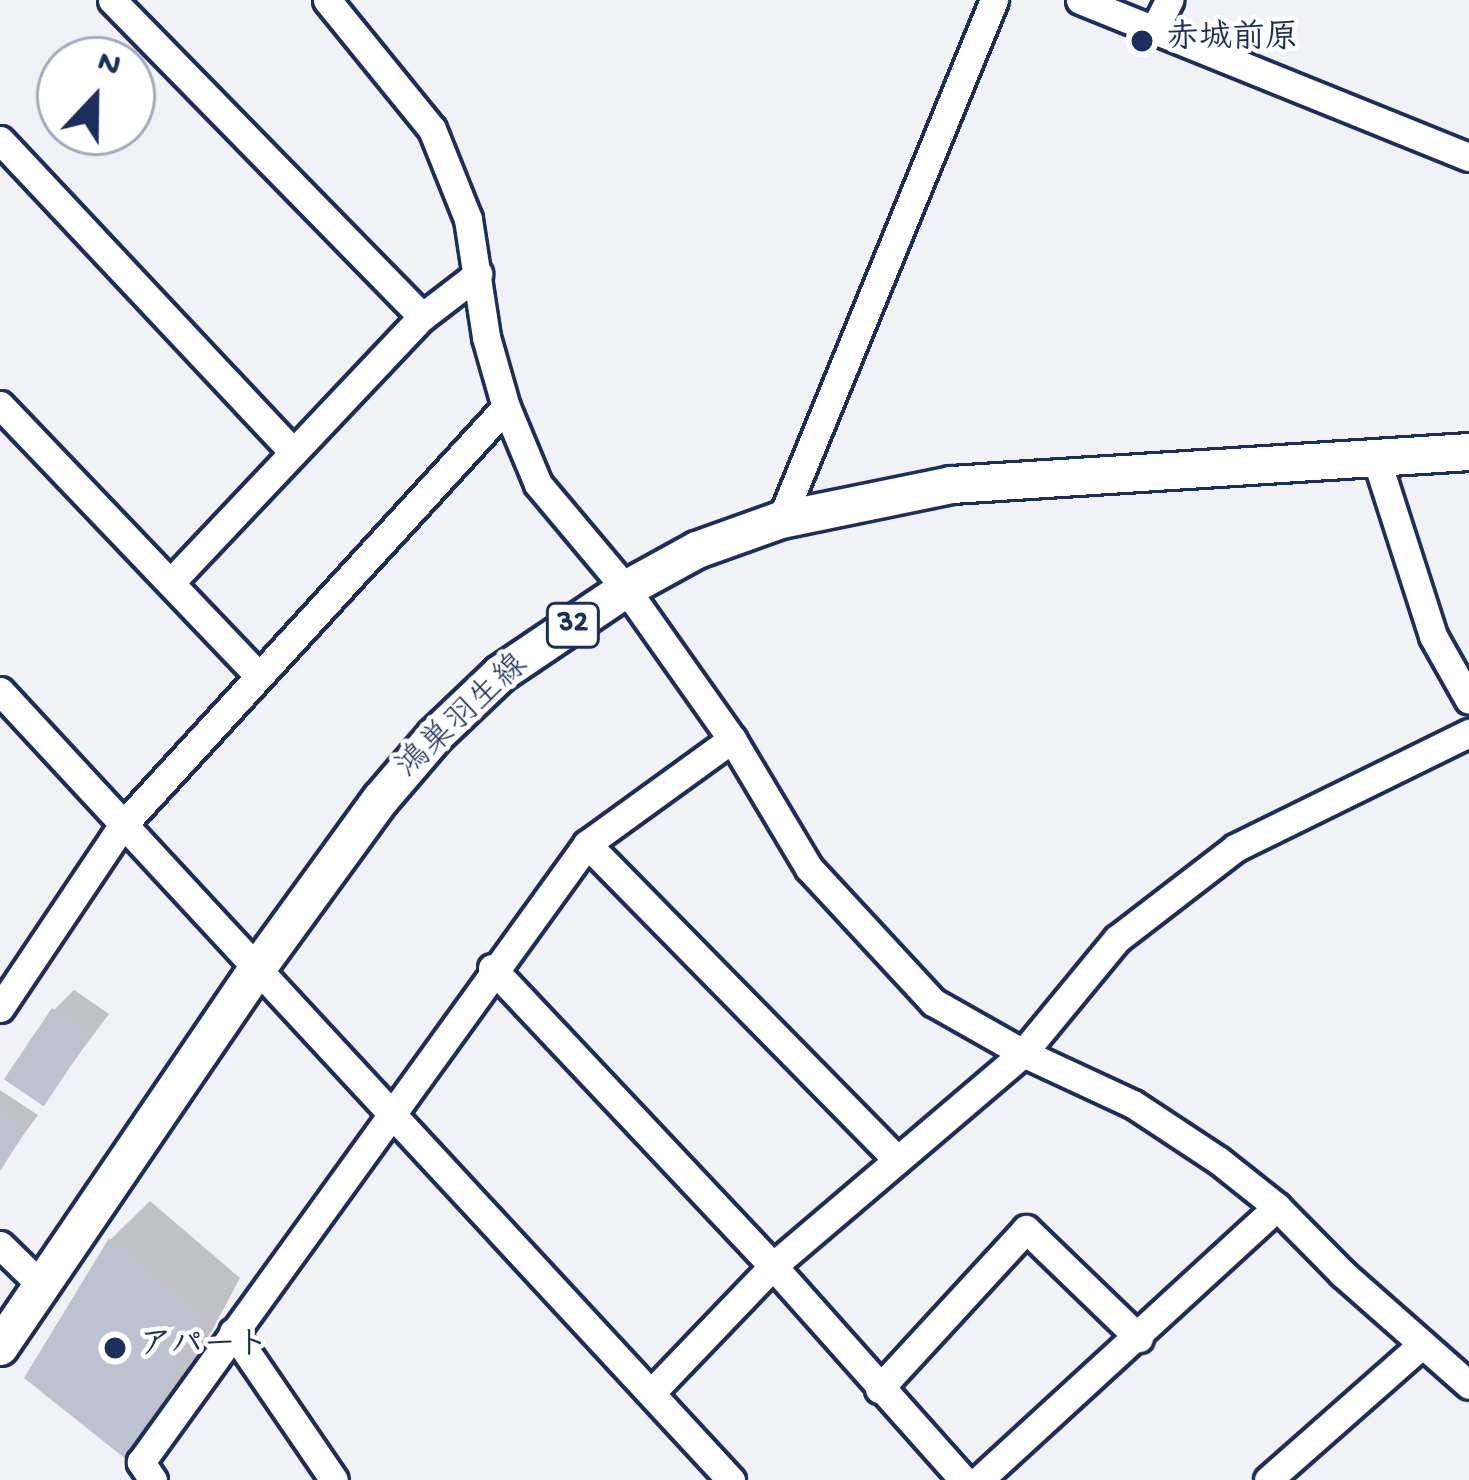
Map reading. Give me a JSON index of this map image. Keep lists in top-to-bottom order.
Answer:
{
  "streets": {
    "main road": ["32", "鴻巣羽生線"]
  },
  "places": ["赤城前原", "アパート"],
  "north": "top"
}
